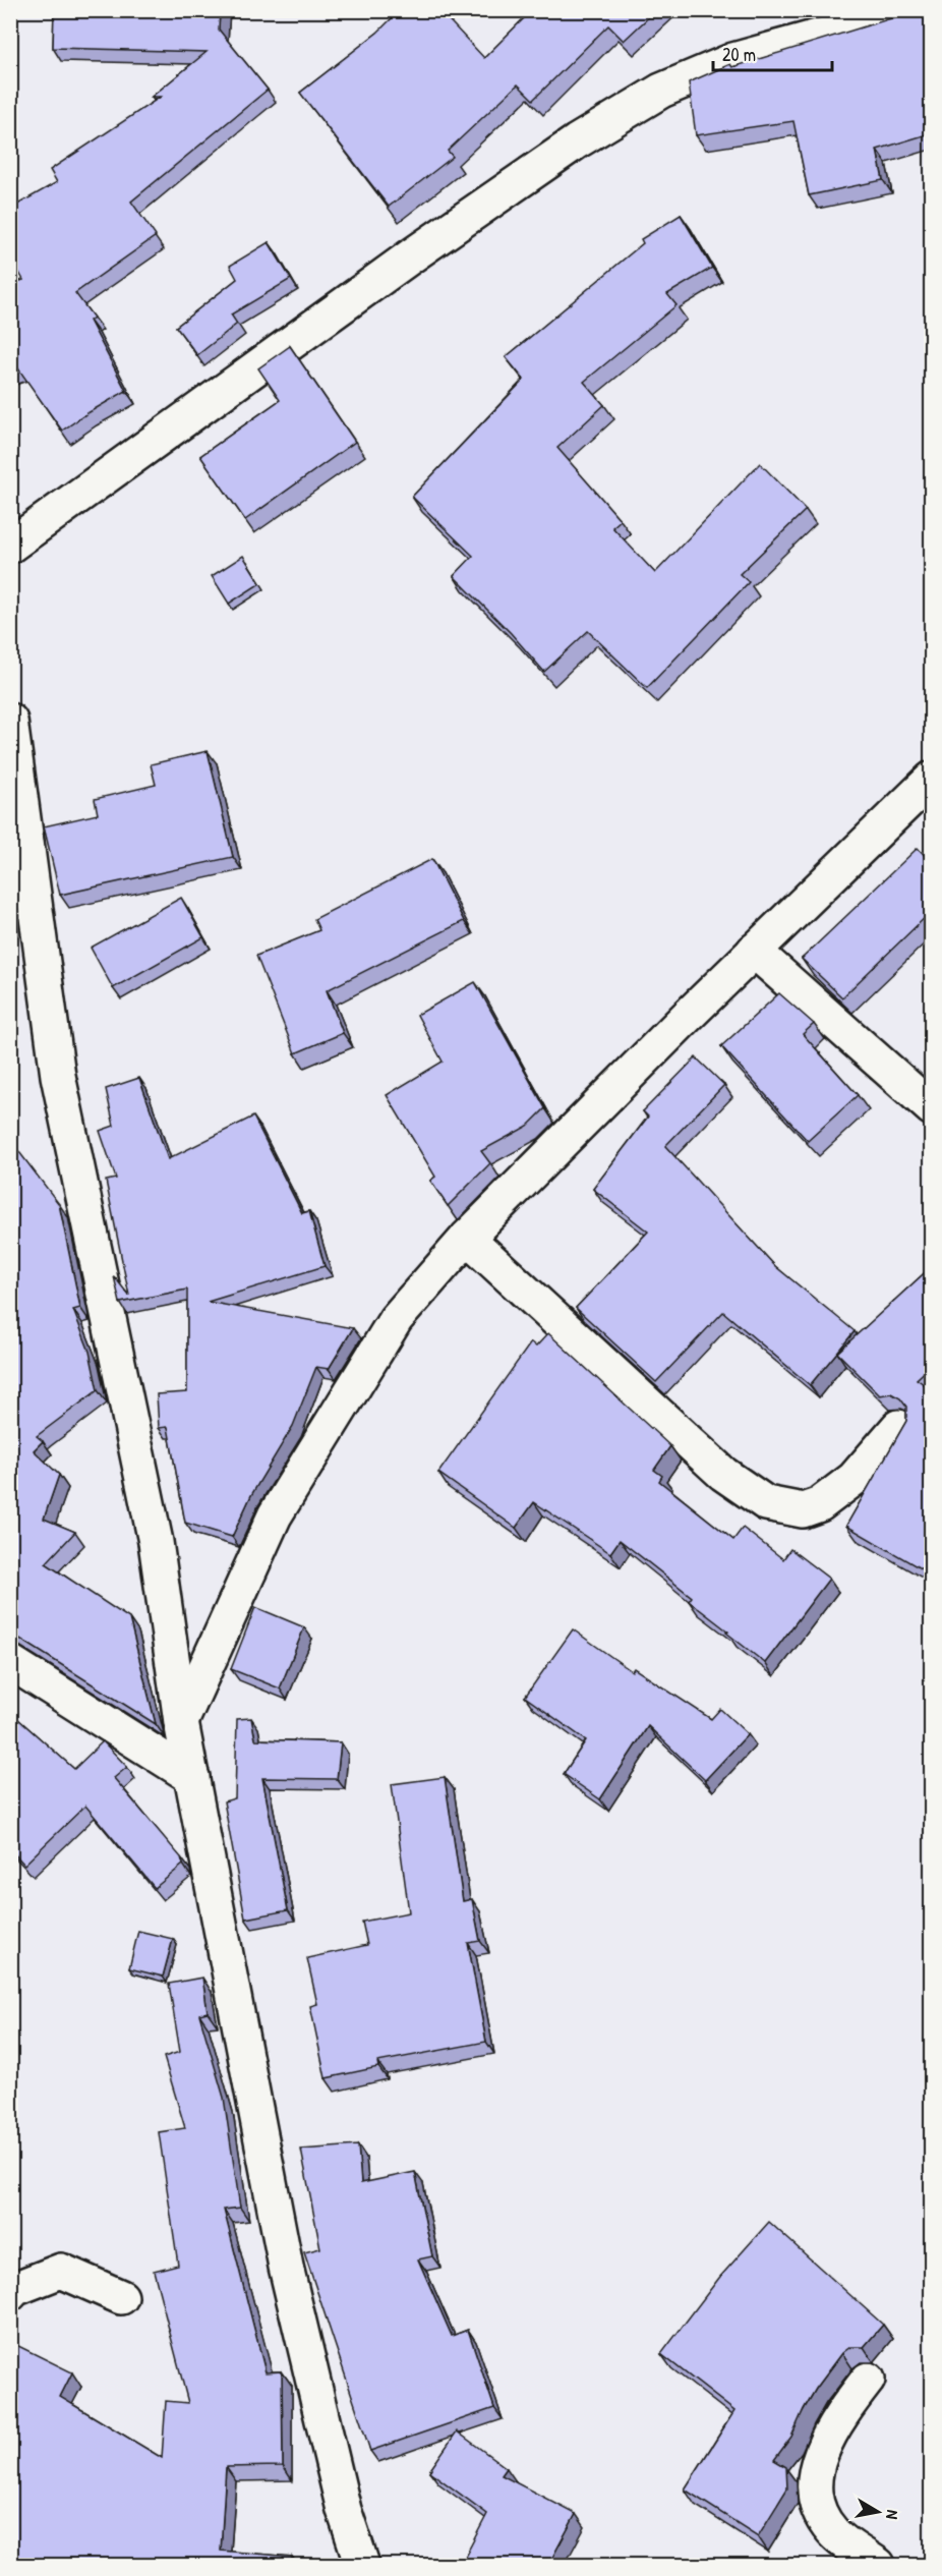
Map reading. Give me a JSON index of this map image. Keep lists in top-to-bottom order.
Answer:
{
  "scale_bar": "20 m",
  "north": "right"
}
